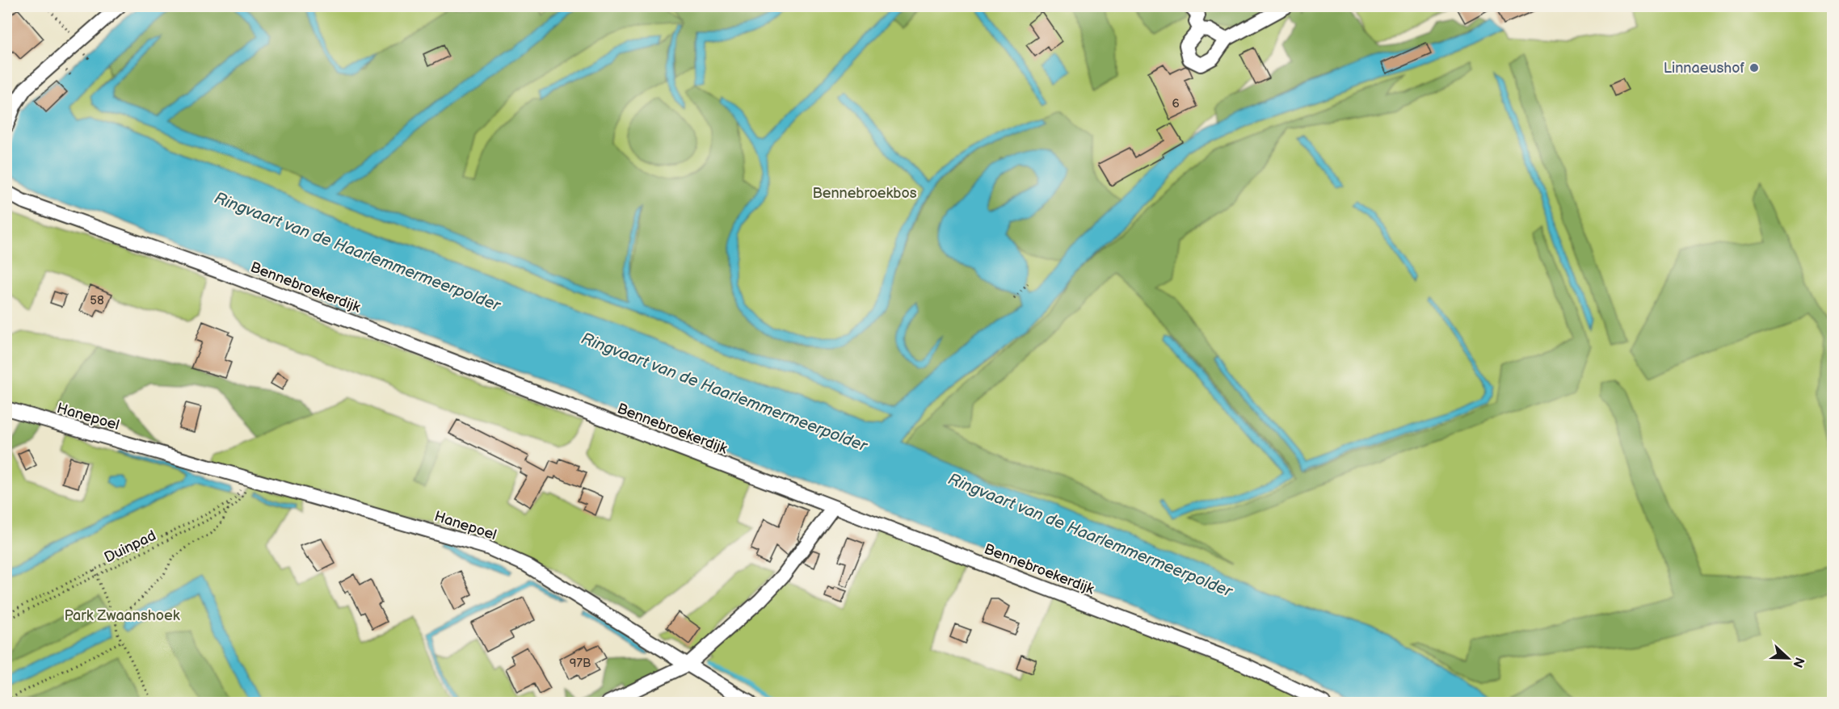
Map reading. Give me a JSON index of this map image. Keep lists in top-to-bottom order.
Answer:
{
  "streets": {
    "street": ["Bennebroekerdijk", "Hanepoel"],
    "path": ["Duinpad"]
  },
  "crossings": [
    ["Hanepoel", "Duinpad"]
  ],
  "water": ["Ringvaart van de Haarlemmermeerpolder"],
  "parks": ["Bennebroekbos", "Park Zwaanshoek"],
  "places": ["Linnaeushof"],
  "house_numbers": ["6", "58", "97B"],
  "north": "right"
}
